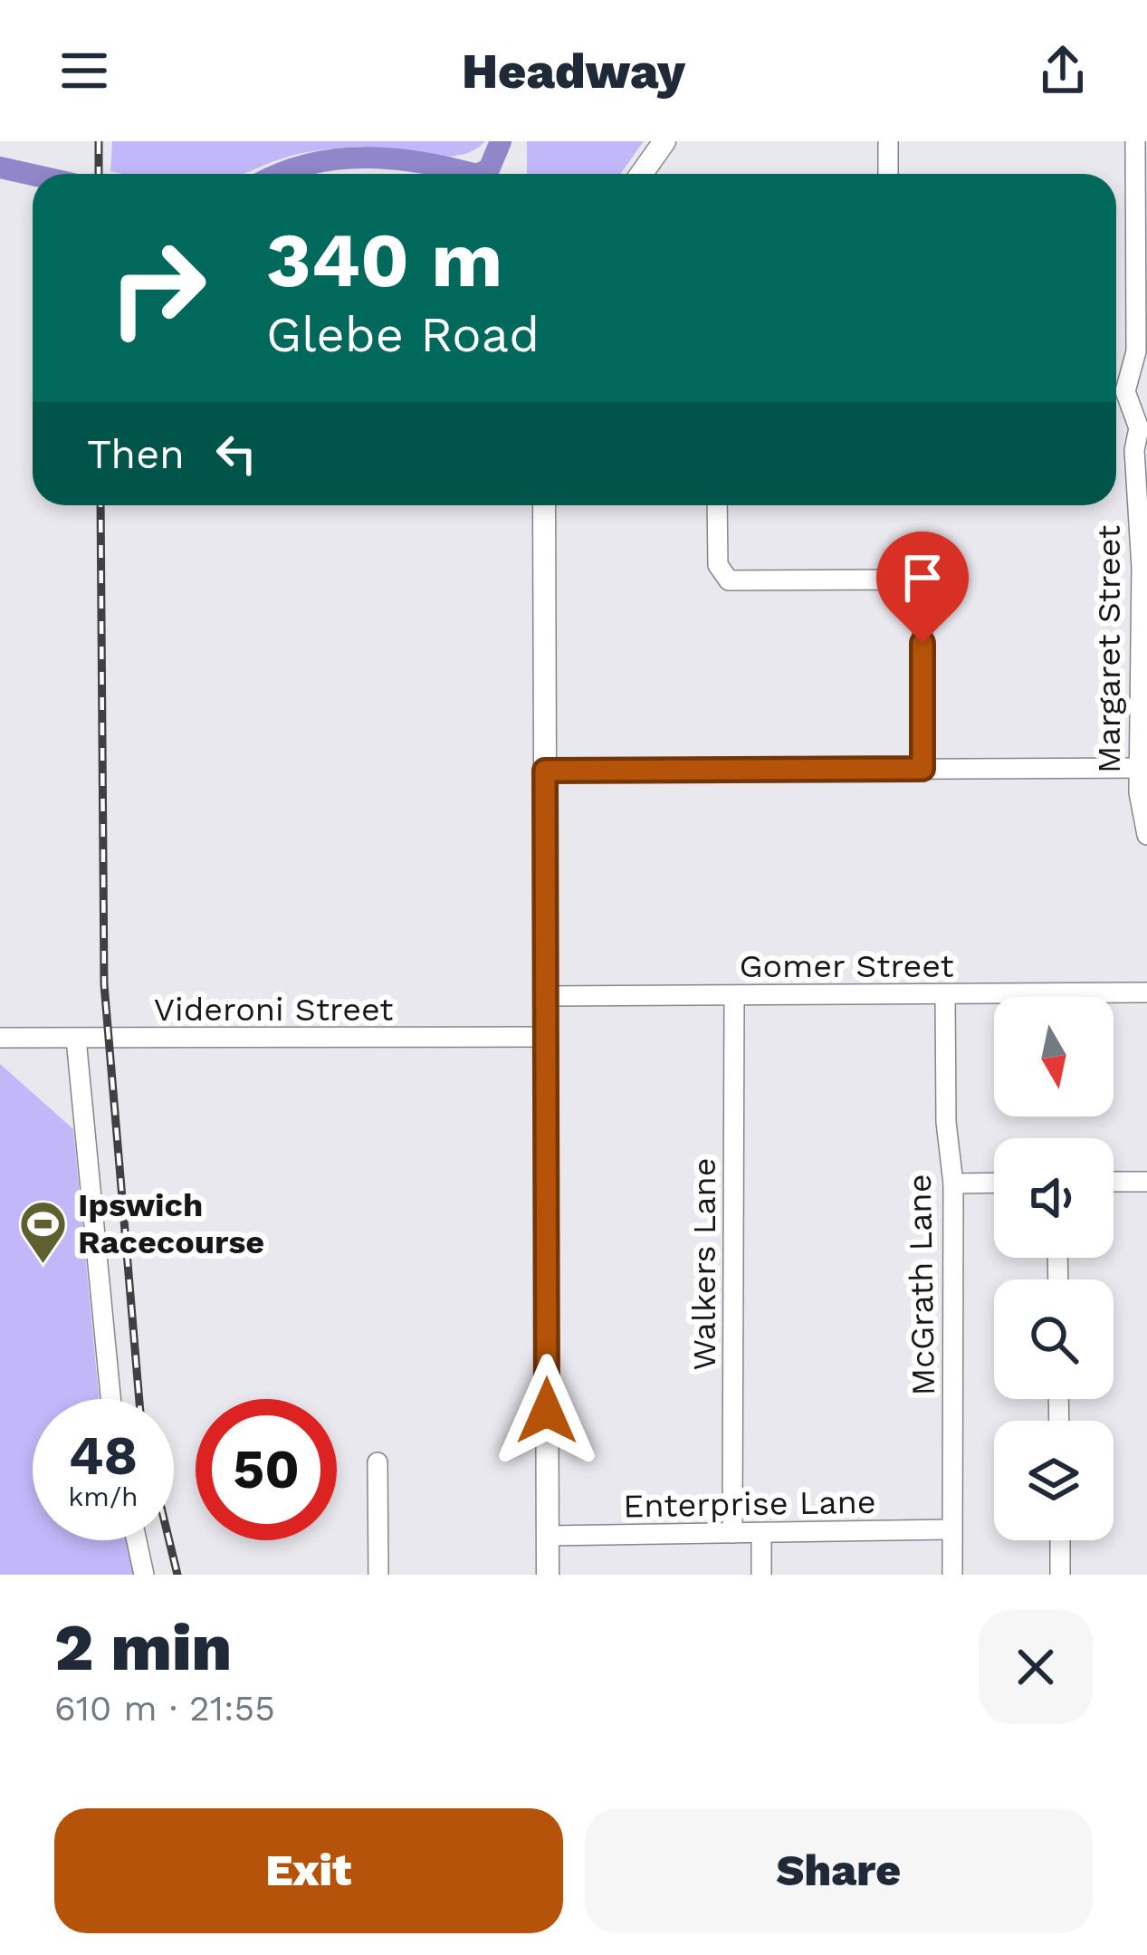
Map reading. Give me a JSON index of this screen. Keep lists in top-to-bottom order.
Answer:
{
  "streets": {
    "street": [
      "Margaret Street",
      "Gomer Street",
      "Videroni Street",
      "Walkers Lane",
      "McGrath Lane",
      "Enterprise Lane"
    ]
  },
  "crossings": [
    ["Gomer Street", "Walkers Lane"],
    ["Gomer Street", "McGrath Lane"],
    ["Walkers Lane", "Enterprise Lane"],
    ["McGrath Lane", "Enterprise Lane"]
  ],
  "places": {
    "sports": ["Ipswich Racecourse"]
  },
  "north": "bottom",
  "page": {
    "header": "Headway",
    "turn": ["340 m", "Glebe Road"],
    "then": "Then",
    "speed": "48 km/h",
    "limit": "50",
    "heading": ["2 min", "610 m · 21:55"],
    "buttons": ["Exit", "Share"]
  }
}
